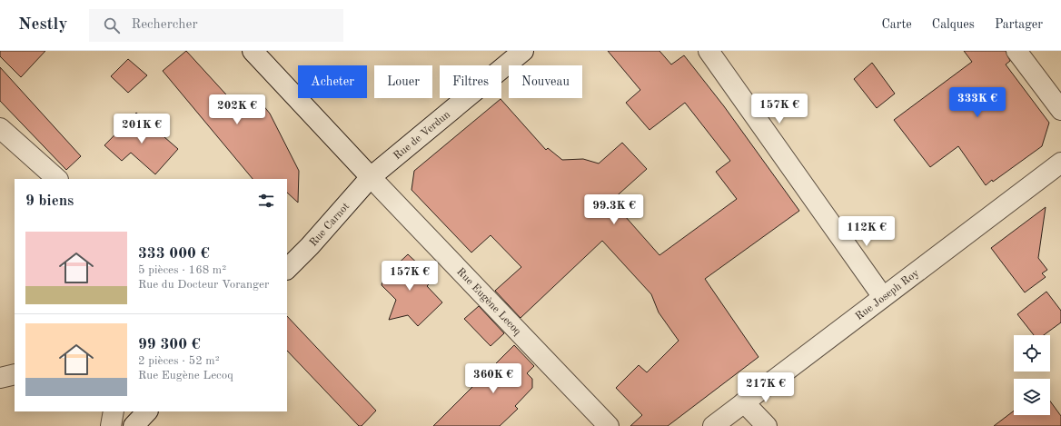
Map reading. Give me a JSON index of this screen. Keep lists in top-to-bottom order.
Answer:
{
  "streets": {
    "street": [
      "Rue de Verdun",
      "Rue Carnot",
      "Rue Joseph Roy",
      "Rue Eugène Lecoq"
    ]
  },
  "crossings": [
    ["Rue de Verdun", "Rue Carnot"],
    ["Rue de Verdun", "Rue Eugène Lecoq"],
    ["Rue Carnot", "Rue Eugène Lecoq"]
  ],
  "page": {
    "header": "Nestly",
    "search": "Rechercher",
    "nav": ["Carte", "Calques", "Partager"],
    "chip": [
      "Acheter",
      "Louer",
      "Filtres",
      "Nouveau"
    ],
    "price": [
      "333K €",
      "157K €",
      "202K €",
      "201K €",
      "99.3K €",
      "112K €",
      "157K €",
      "360K €",
      "217K €"
    ],
    "heading": "9 biens",
    "list": [
      {
        "name": "333 000 €",
        "note": "5 pièces · 168 m² · Rue du Docteur Voranger"
      },
      {
        "name": "99 300 €",
        "note": "2 pièces · 52 m² · Rue Eugène Lecoq"
      }
    ]
  }
}
